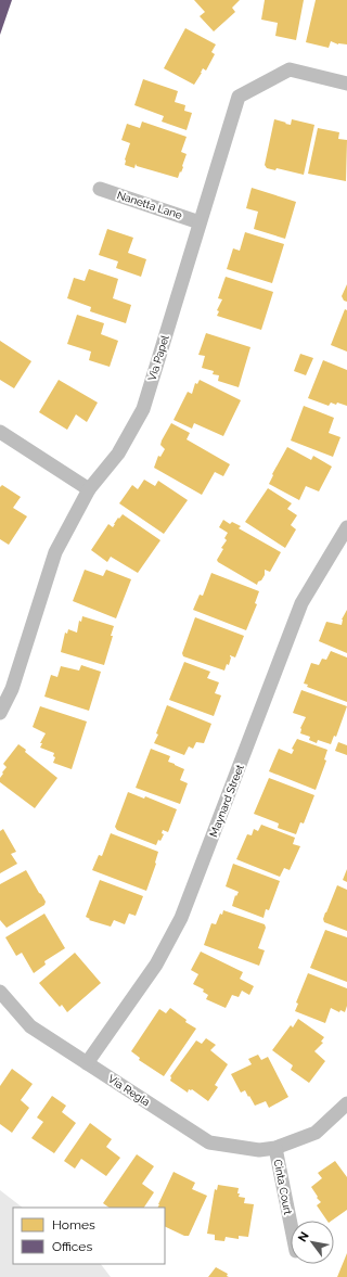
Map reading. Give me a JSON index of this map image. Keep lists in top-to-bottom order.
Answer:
{
  "streets": {
    "street": [
      "Nanetta Lane",
      "Via Papel",
      "Maynard Street",
      "Via Regla",
      "Cinta Court"
    ]
  },
  "crossings": [
    ["Nanetta Lane", "Via Papel"],
    ["Maynard Street", "Via Regla"],
    ["Via Regla", "Cinta Court"]
  ],
  "legend": ["Homes", "Offices"],
  "north": "top left"
}
